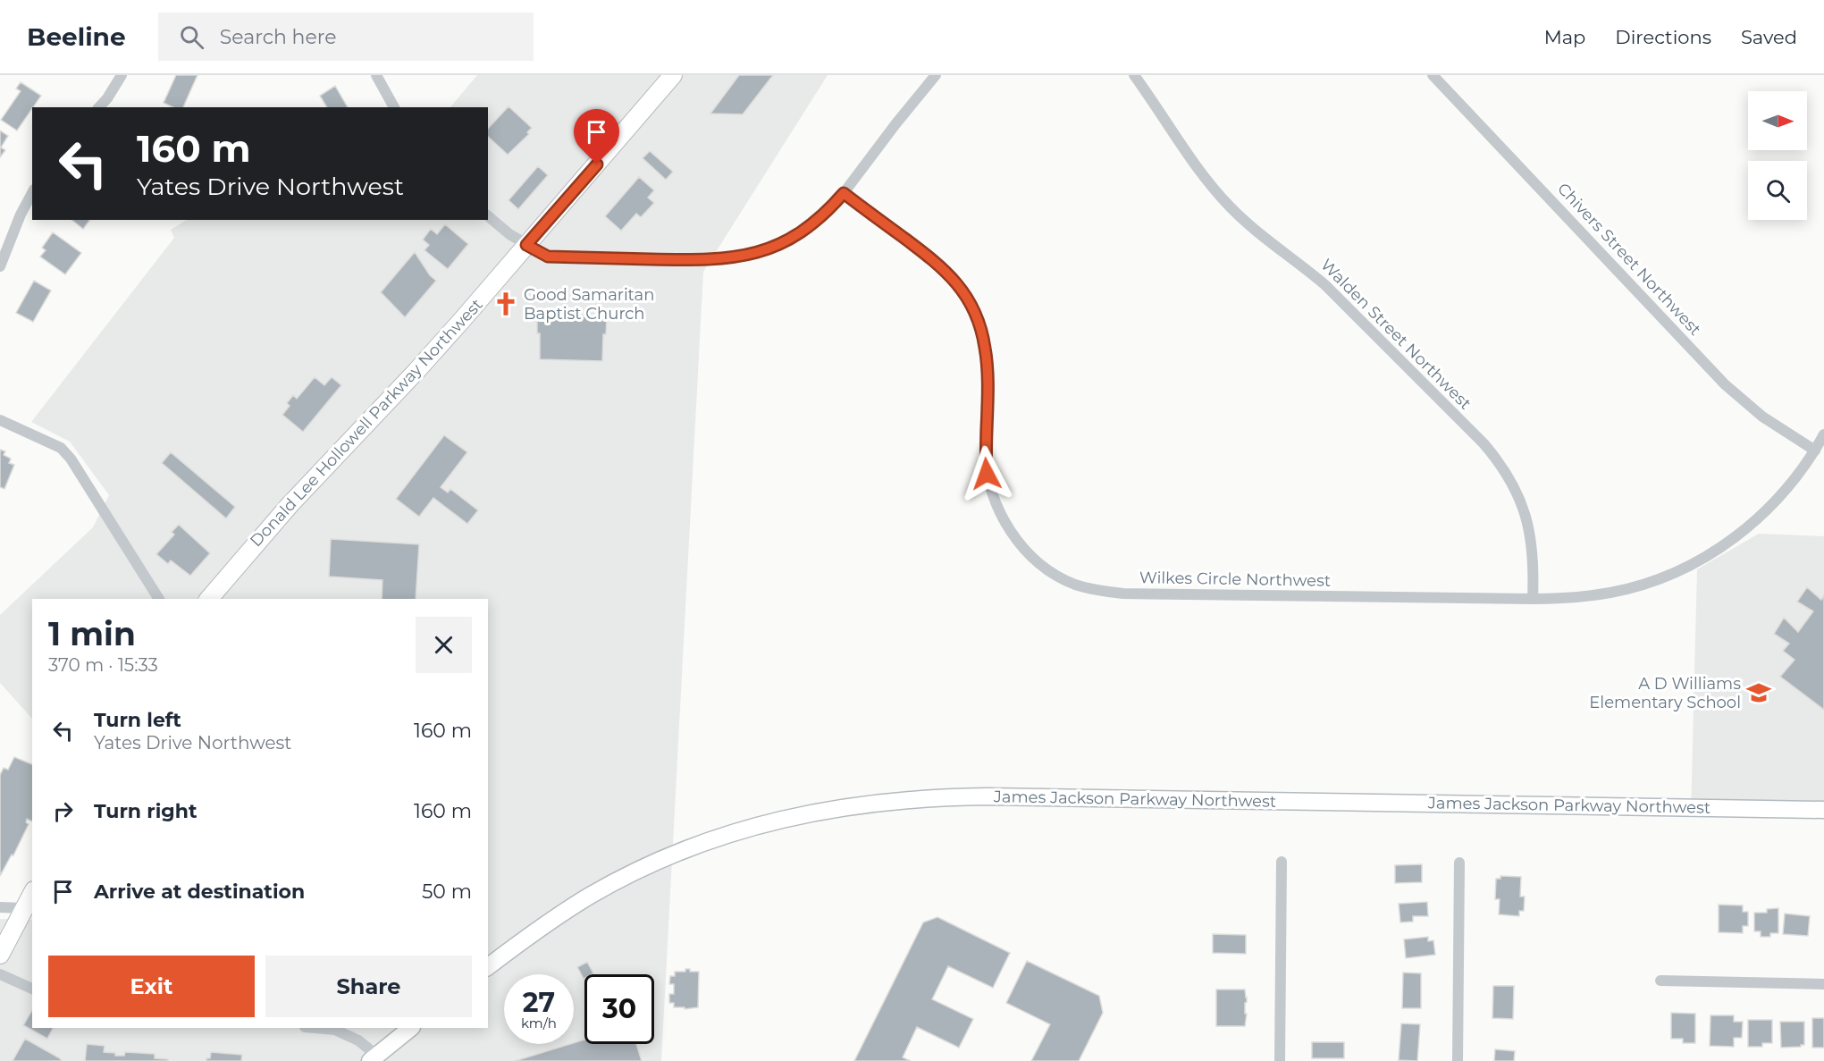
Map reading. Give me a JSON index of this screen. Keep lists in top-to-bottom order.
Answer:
{
  "streets": {
    "main road": ["Donald Lee Hollowell Parkway Northwest", "James Jackson Parkway Northwest"],
    "street": ["Chivers Street Northwest", "Walden Street Northwest", "Wilkes Circle Northwest"]
  },
  "crossings": [
    ["Chivers Street Northwest", "Wilkes Circle Northwest"],
    ["Walden Street Northwest", "Wilkes Circle Northwest"]
  ],
  "places": {
    "church": ["Good Samaritan Baptist Church"],
    "school or university": ["A D Williams Elementary School"]
  },
  "north": "right",
  "page": {
    "header": "Beeline",
    "search": "Search here",
    "nav": ["Map", "Directions", "Saved"],
    "turn": ["160 m", "Yates Drive Northwest"],
    "heading": ["1 min", "370 m · 15:33"],
    "list": [
      {
        "name": "Turn left",
        "note": "Yates Drive Northwest",
        "value": "160 m"
      },
      {
        "name": "Turn right",
        "value": "160 m"
      },
      {
        "name": "Arrive at destination",
        "value": "50 m"
      }
    ],
    "buttons": ["Exit", "Share"],
    "speed": "27 km/h",
    "limit": "30"
  }
}
